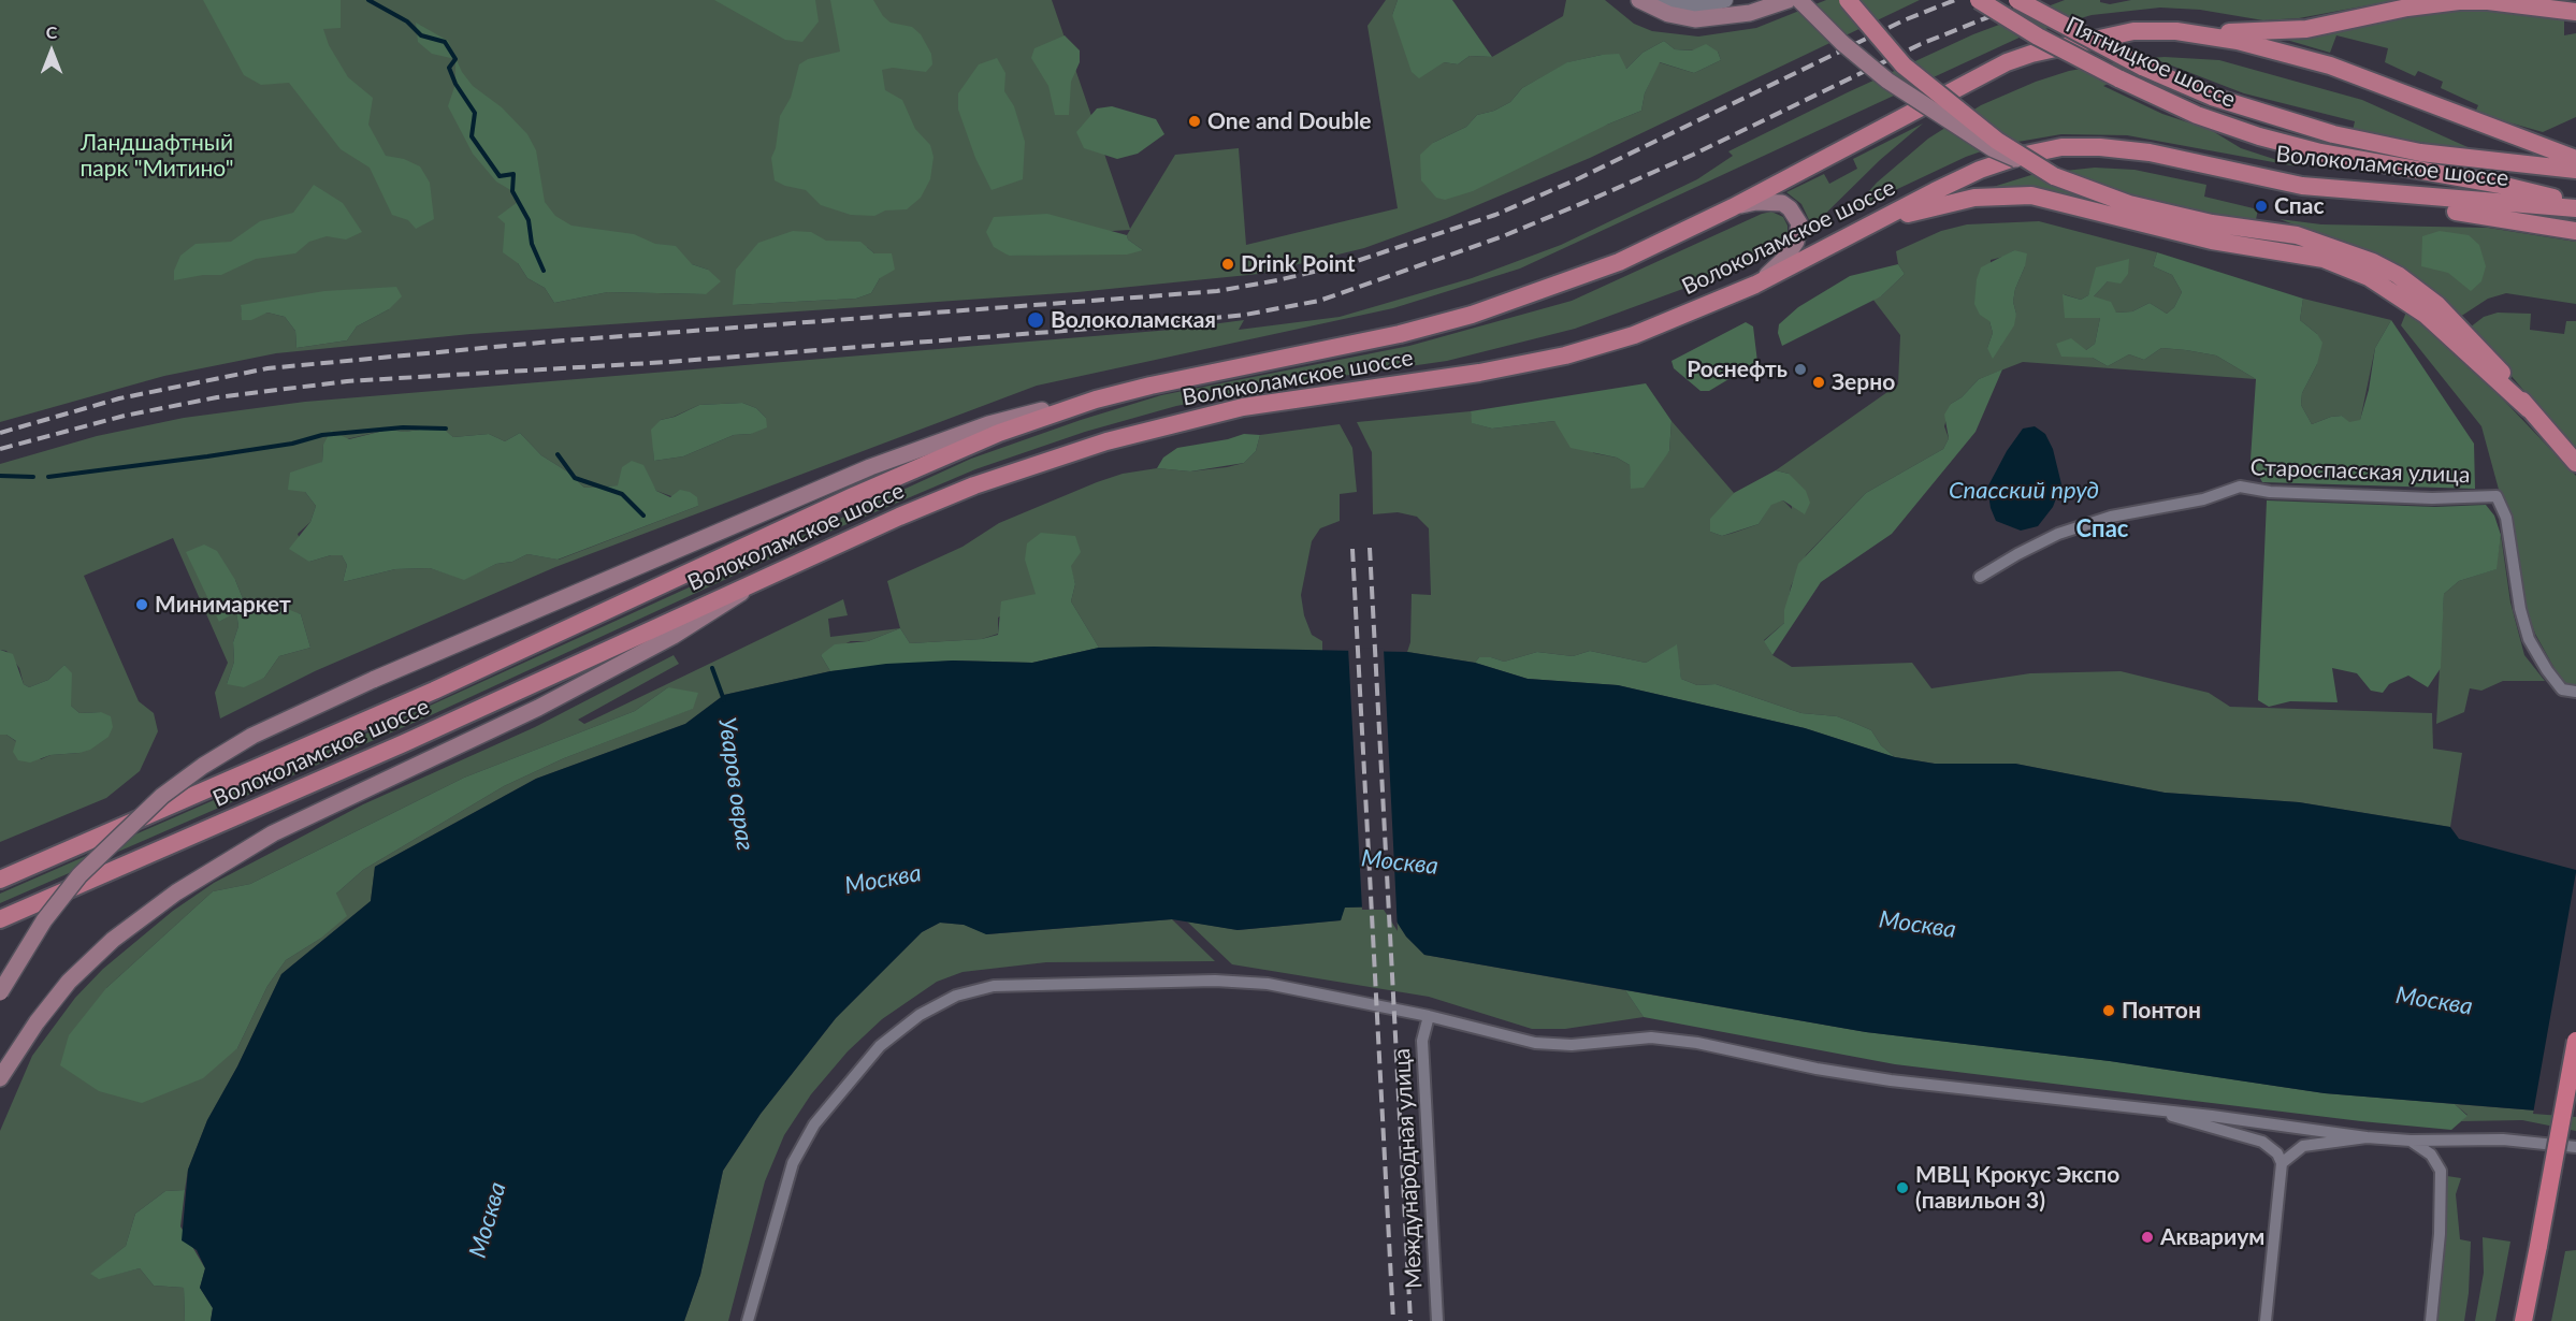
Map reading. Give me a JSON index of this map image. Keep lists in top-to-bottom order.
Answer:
{
  "streets": {
    "main road": ["Пятницкое шоссе", "Волоколамское шоссе"],
    "street": ["Староспасская улица", "Международная улица"]
  },
  "districts": ["Спас"],
  "water": ["Спасский пруд", "Уваров овраг", "Москва"],
  "parks": ["Ландшафтный парк \"Митино\""],
  "places": [
    "One and Double",
    "Спас",
    "Drink Point",
    "Волоколамская",
    "Роснефть",
    "Зерно",
    "Минимаркет",
    "Понтон",
    "МВЦ Крокус Экспо (павильон 3)",
    "Аквариум"
  ],
  "north": "top"
}
